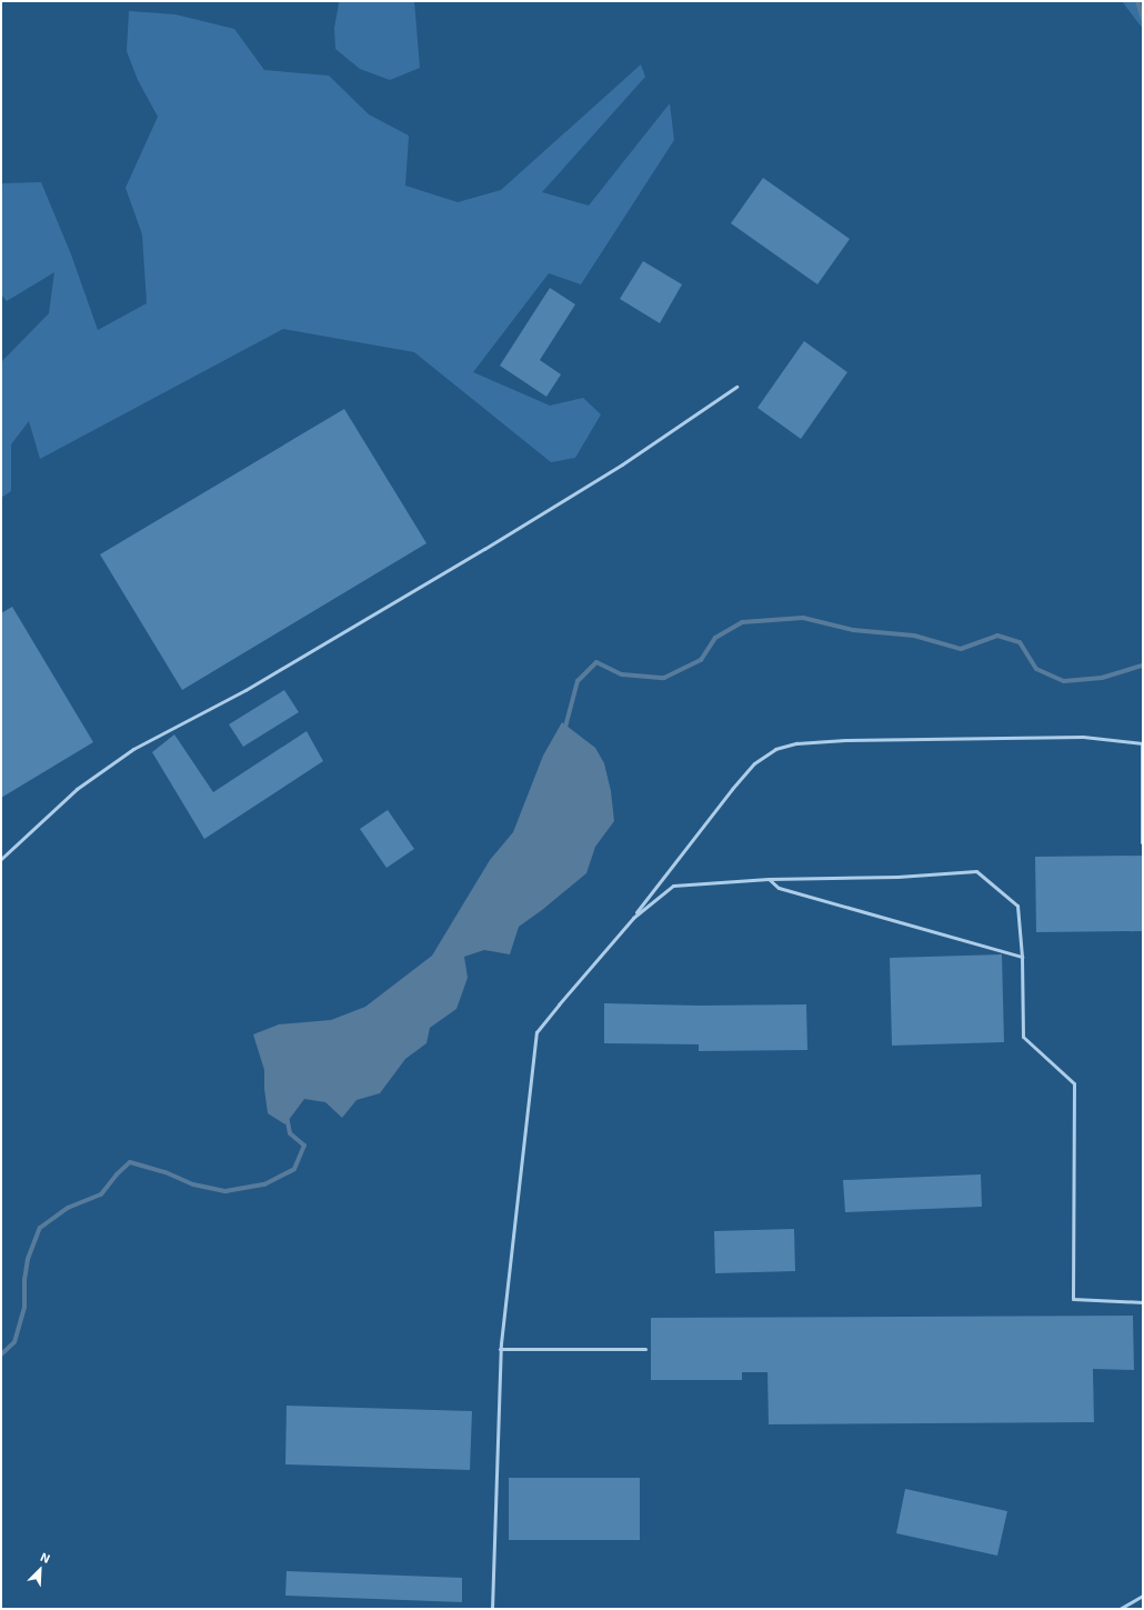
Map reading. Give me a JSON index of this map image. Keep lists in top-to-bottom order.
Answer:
{
  "north": "top right"
}
